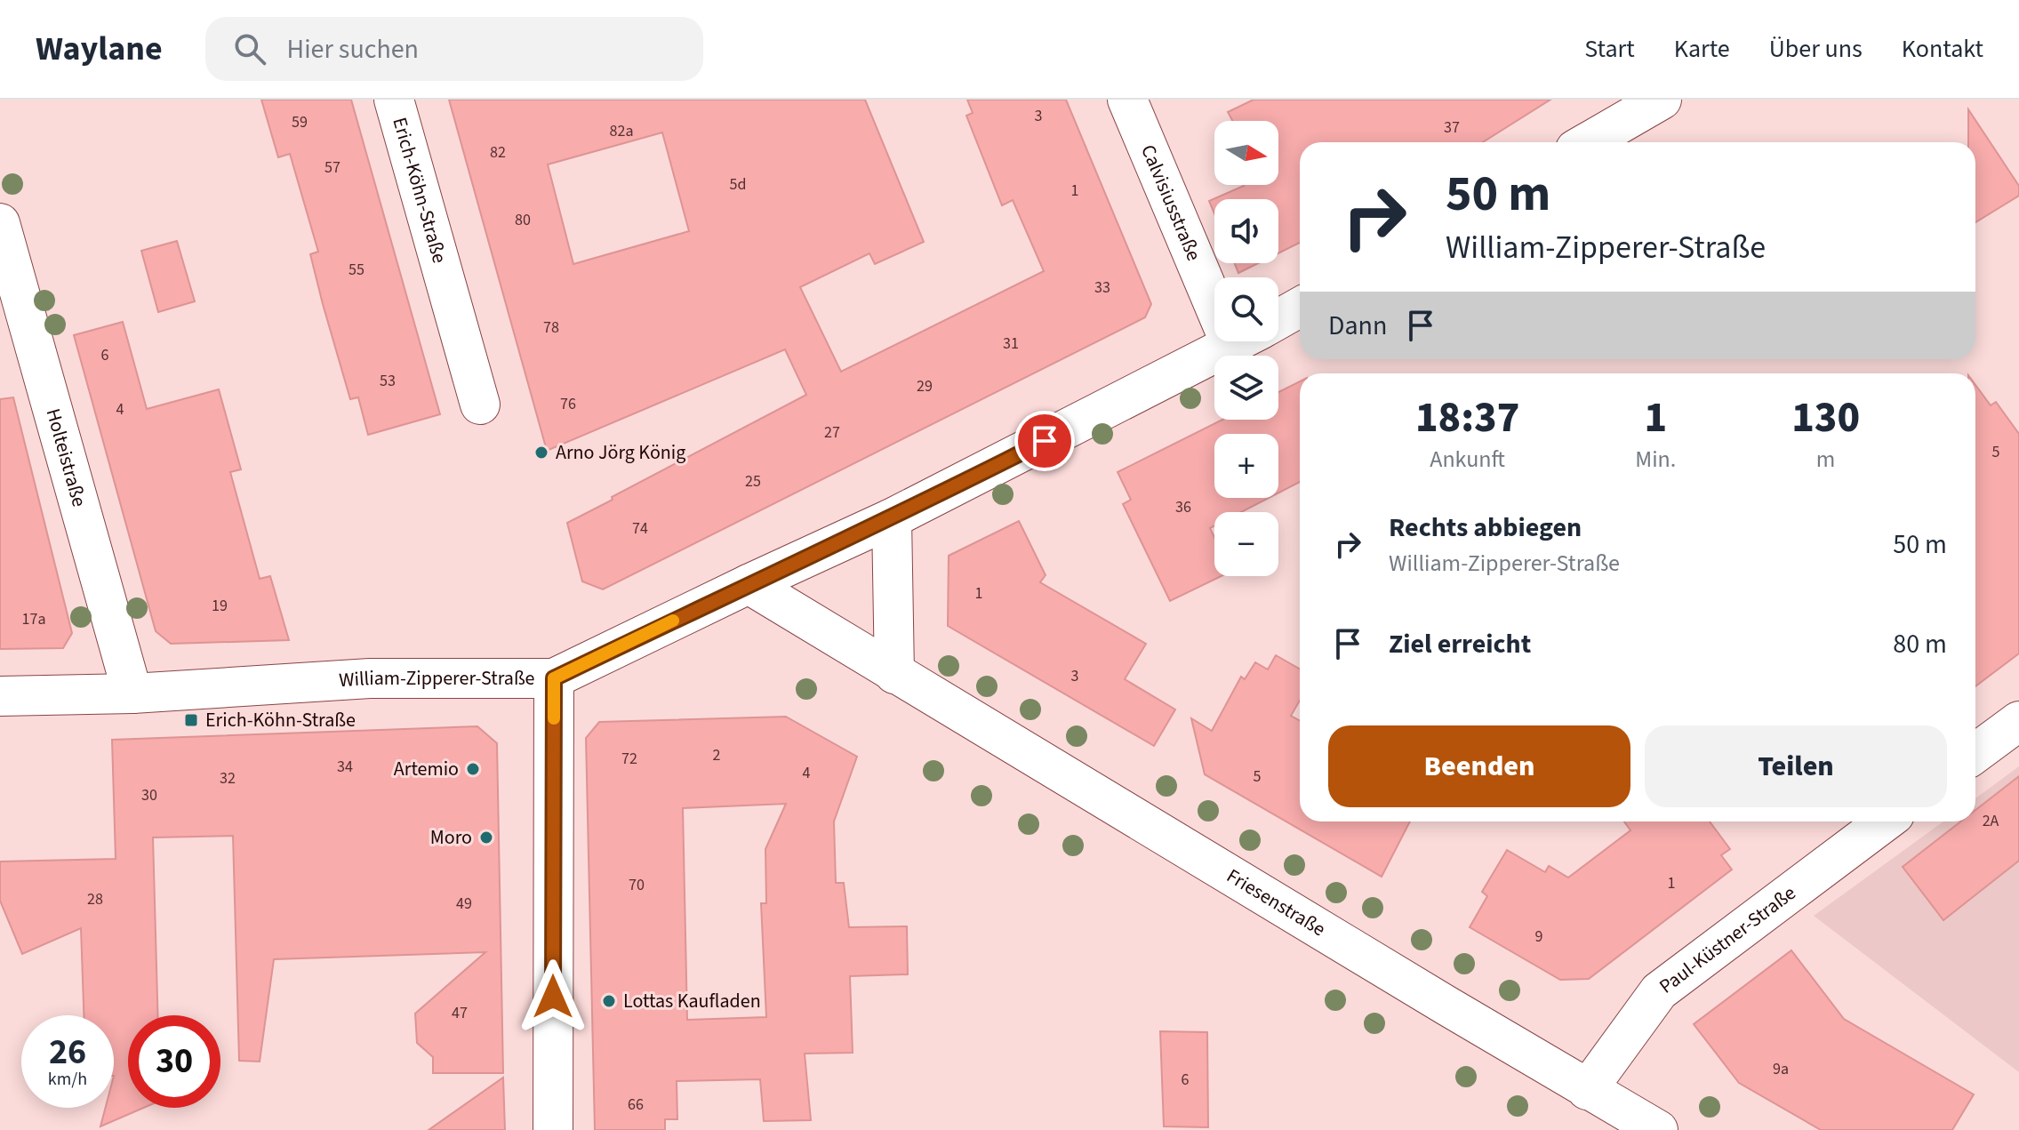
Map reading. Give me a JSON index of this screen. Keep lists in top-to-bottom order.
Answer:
{
  "streets": {
    "street": [
      "Erich-Köhn-Straße",
      "Calvisiusstraße",
      "Holteistraße",
      "William-Zipperer-Straße",
      "Friesenstraße",
      "Paul-Küstner-Straße"
    ]
  },
  "crossings": [
    ["Holteistraße", "William-Zipperer-Straße"],
    ["William-Zipperer-Straße", "Friesenstraße"],
    ["Friesenstraße", "Paul-Küstner-Straße"]
  ],
  "places": {
    "other": [
      "Arno Jörg König",
      "Artemio",
      "Moro",
      "Lottas Kaufladen"
    ],
    "transit": ["Erich-Köhn-Straße"]
  },
  "house_numbers": [
    "3",
    "59",
    "37",
    "82a",
    "82",
    "57",
    "5d",
    "1",
    "80",
    "55",
    "33",
    "78",
    "31",
    "6",
    "53",
    "29",
    "76",
    "4",
    "27",
    "5",
    "25",
    "36",
    "74",
    "1",
    "19",
    "17a",
    "3",
    "2",
    "72",
    "34",
    "4",
    "5",
    "32",
    "30",
    "2A",
    "1",
    "70",
    "28",
    "49",
    "9",
    "47",
    "9a",
    "6",
    "66"
  ],
  "north": "right",
  "page": {
    "header": "Waylane",
    "search": "Hier suchen",
    "nav": [
      "Start",
      "Karte",
      "Über uns",
      "Kontakt"
    ],
    "map_buttons": ["+", "−"],
    "turn": ["50 m", "William-Zipperer-Straße"],
    "then": "Dann",
    "eta": [
      "18:37",
      "Ankunft",
      "1",
      "Min.",
      "130",
      "m"
    ],
    "list": [
      {
        "name": "Rechts abbiegen",
        "note": "William-Zipperer-Straße",
        "value": "50 m"
      },
      {
        "name": "Ziel erreicht",
        "value": "80 m"
      }
    ],
    "buttons": ["Beenden", "Teilen"],
    "speed": "26 km/h",
    "limit": "30"
  }
}
